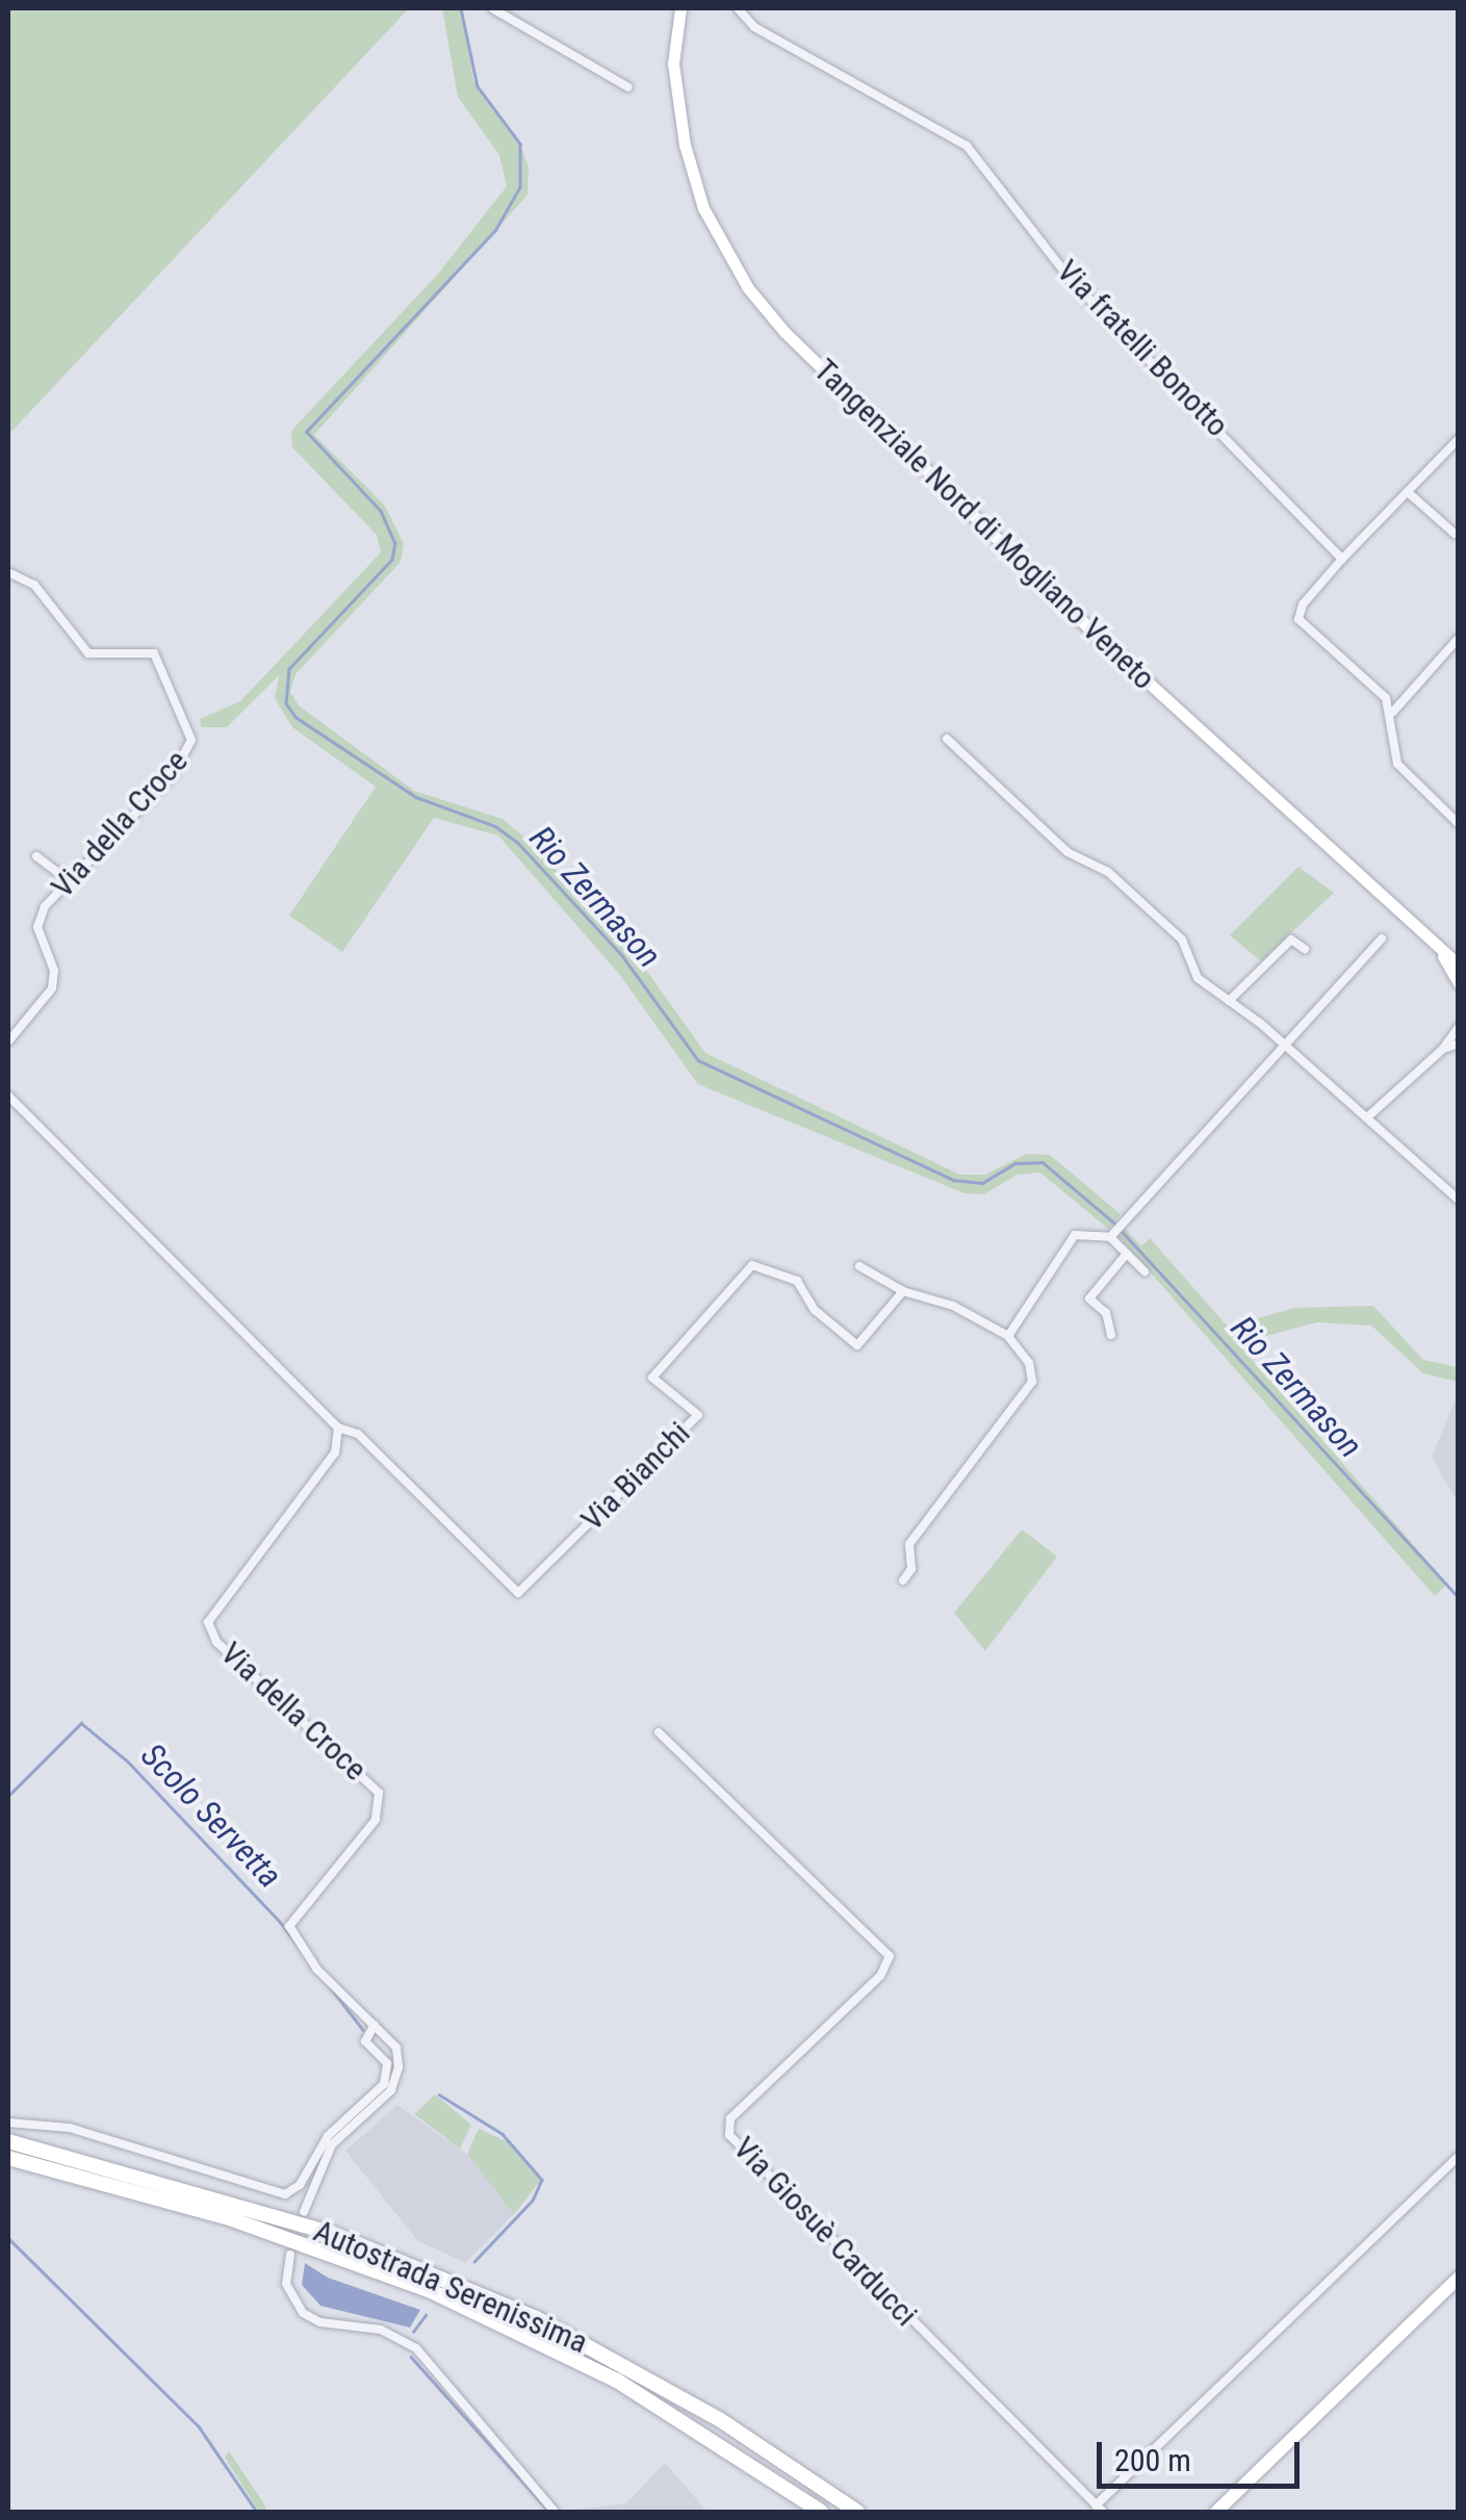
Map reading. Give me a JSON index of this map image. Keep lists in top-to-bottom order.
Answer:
{
  "streets": {
    "highway": ["Autostrada Serenissima"],
    "main road": ["Tangenziale Nord di Mogliano Veneto"],
    "street": [
      "Via fratelli Bonotto",
      "Via della Croce",
      "Via Bianchi",
      "Via Giosuè Carducci"
    ]
  },
  "crossings": [
    ["Via della Croce", "Via Bianchi"]
  ],
  "water": ["Rio Zermason", "Scolo Servetta"],
  "scale_bar": "200 m"
}
